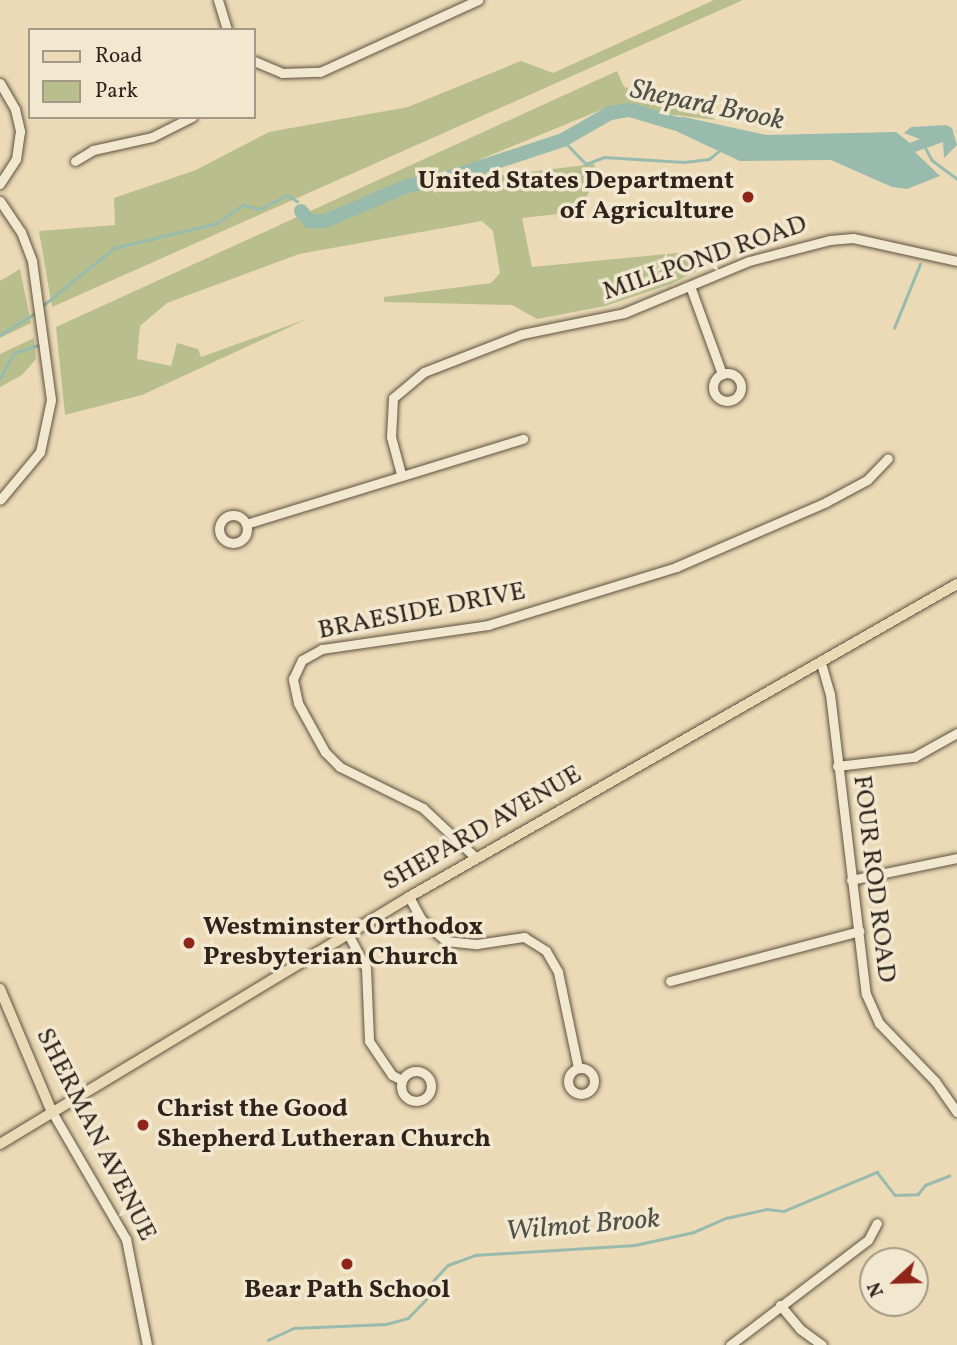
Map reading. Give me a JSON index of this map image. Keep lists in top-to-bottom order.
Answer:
{
  "streets": {
    "main road": ["SHEPARD AVENUE", "SHERMAN AVENUE"],
    "street": ["MILLPOND ROAD", "BRAESIDE DRIVE", "FOUR ROD ROAD"]
  },
  "crossings": [
    ["BRAESIDE DRIVE", "SHEPARD AVENUE"],
    ["SHEPARD AVENUE", "FOUR ROD ROAD"],
    ["SHEPARD AVENUE", "SHERMAN AVENUE"]
  ],
  "water": ["Shepard Brook", "Wilmot Brook"],
  "places": [
    "United States Department of Agriculture",
    "Westminster Orthodox Presbyterian Church",
    "Christ the Good Shepherd Lutheran Church",
    "Bear Path School"
  ],
  "legend": ["Road", "Park"],
  "north": "left"
}
